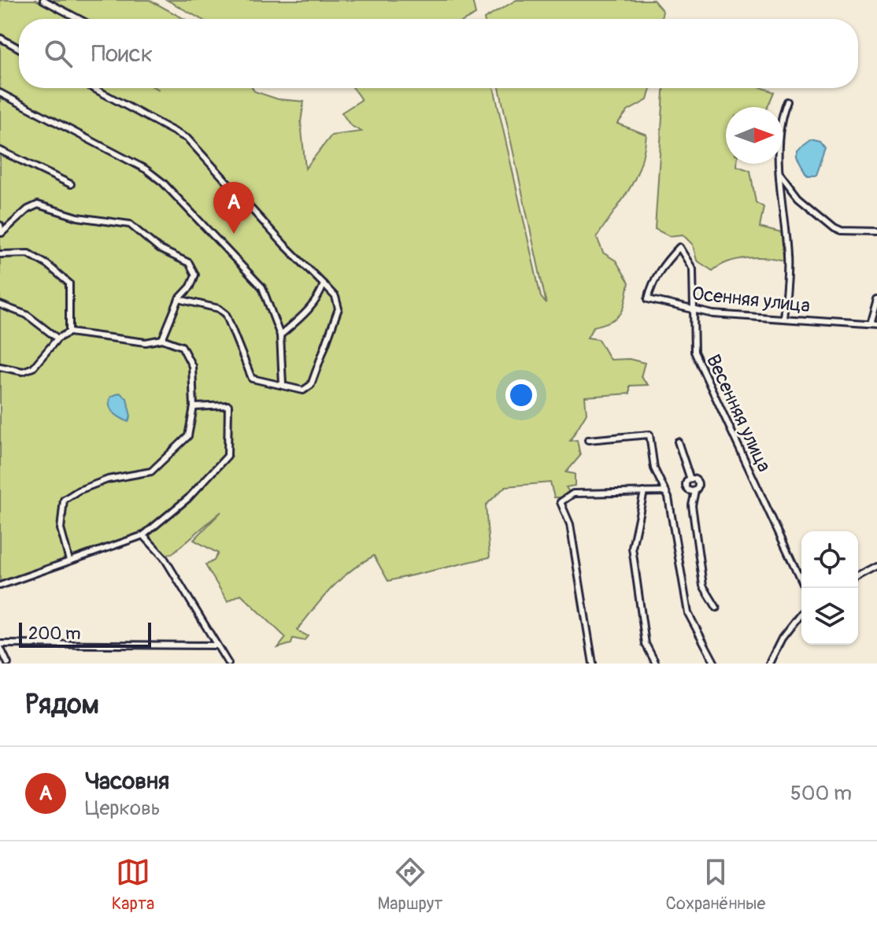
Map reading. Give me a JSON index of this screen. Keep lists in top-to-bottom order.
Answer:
{
  "streets": {
    "street": ["Осенняя улица", "Весенняя улица"]
  },
  "crossings": [
    ["Осенняя улица", "Весенняя улица"]
  ],
  "scale_bar": "200 m",
  "north": "right",
  "page": {
    "search": "Поиск",
    "pins": "A",
    "scale": "200 m",
    "heading": "Рядом",
    "list": [
      {
        "mark": "A",
        "name": "Часовня",
        "note": "Церковь",
        "value": "500 m"
      }
    ],
    "nav": ["Карта", "Маршрут", "Сохранённые"]
  }
}
